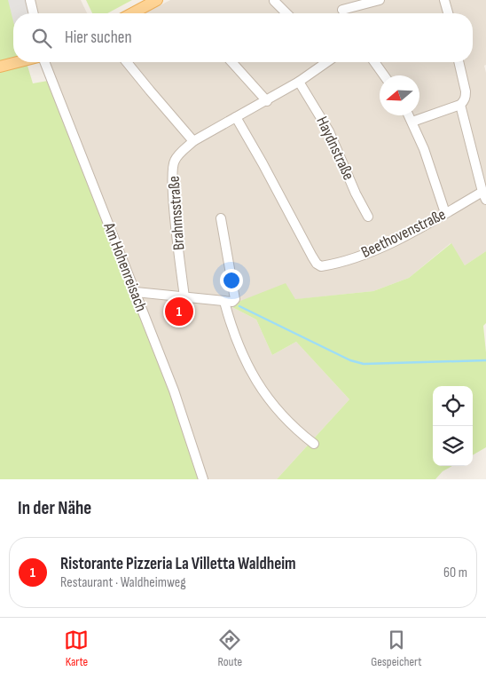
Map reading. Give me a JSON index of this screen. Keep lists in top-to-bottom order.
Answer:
{
  "streets": {
    "street": [
      "Haydnstraße",
      "Brahmsstraße",
      "Beethovenstraße",
      "Am Hohenreisach"
    ]
  },
  "crossings": [
    ["Haydnstraße", "Brahmsstraße"],
    ["Brahmsstraße", "Beethovenstraße"]
  ],
  "north": "left",
  "page": {
    "search": "Hier suchen",
    "pins": "1",
    "heading": "In der Nähe",
    "list": [
      {
        "mark": "1",
        "name": "Ristorante Pizzeria La Villetta Waldheim",
        "note": "Restaurant · Waldheimweg",
        "value": "60 m"
      }
    ],
    "nav": ["Karte", "Route", "Gespeichert"]
  }
}
